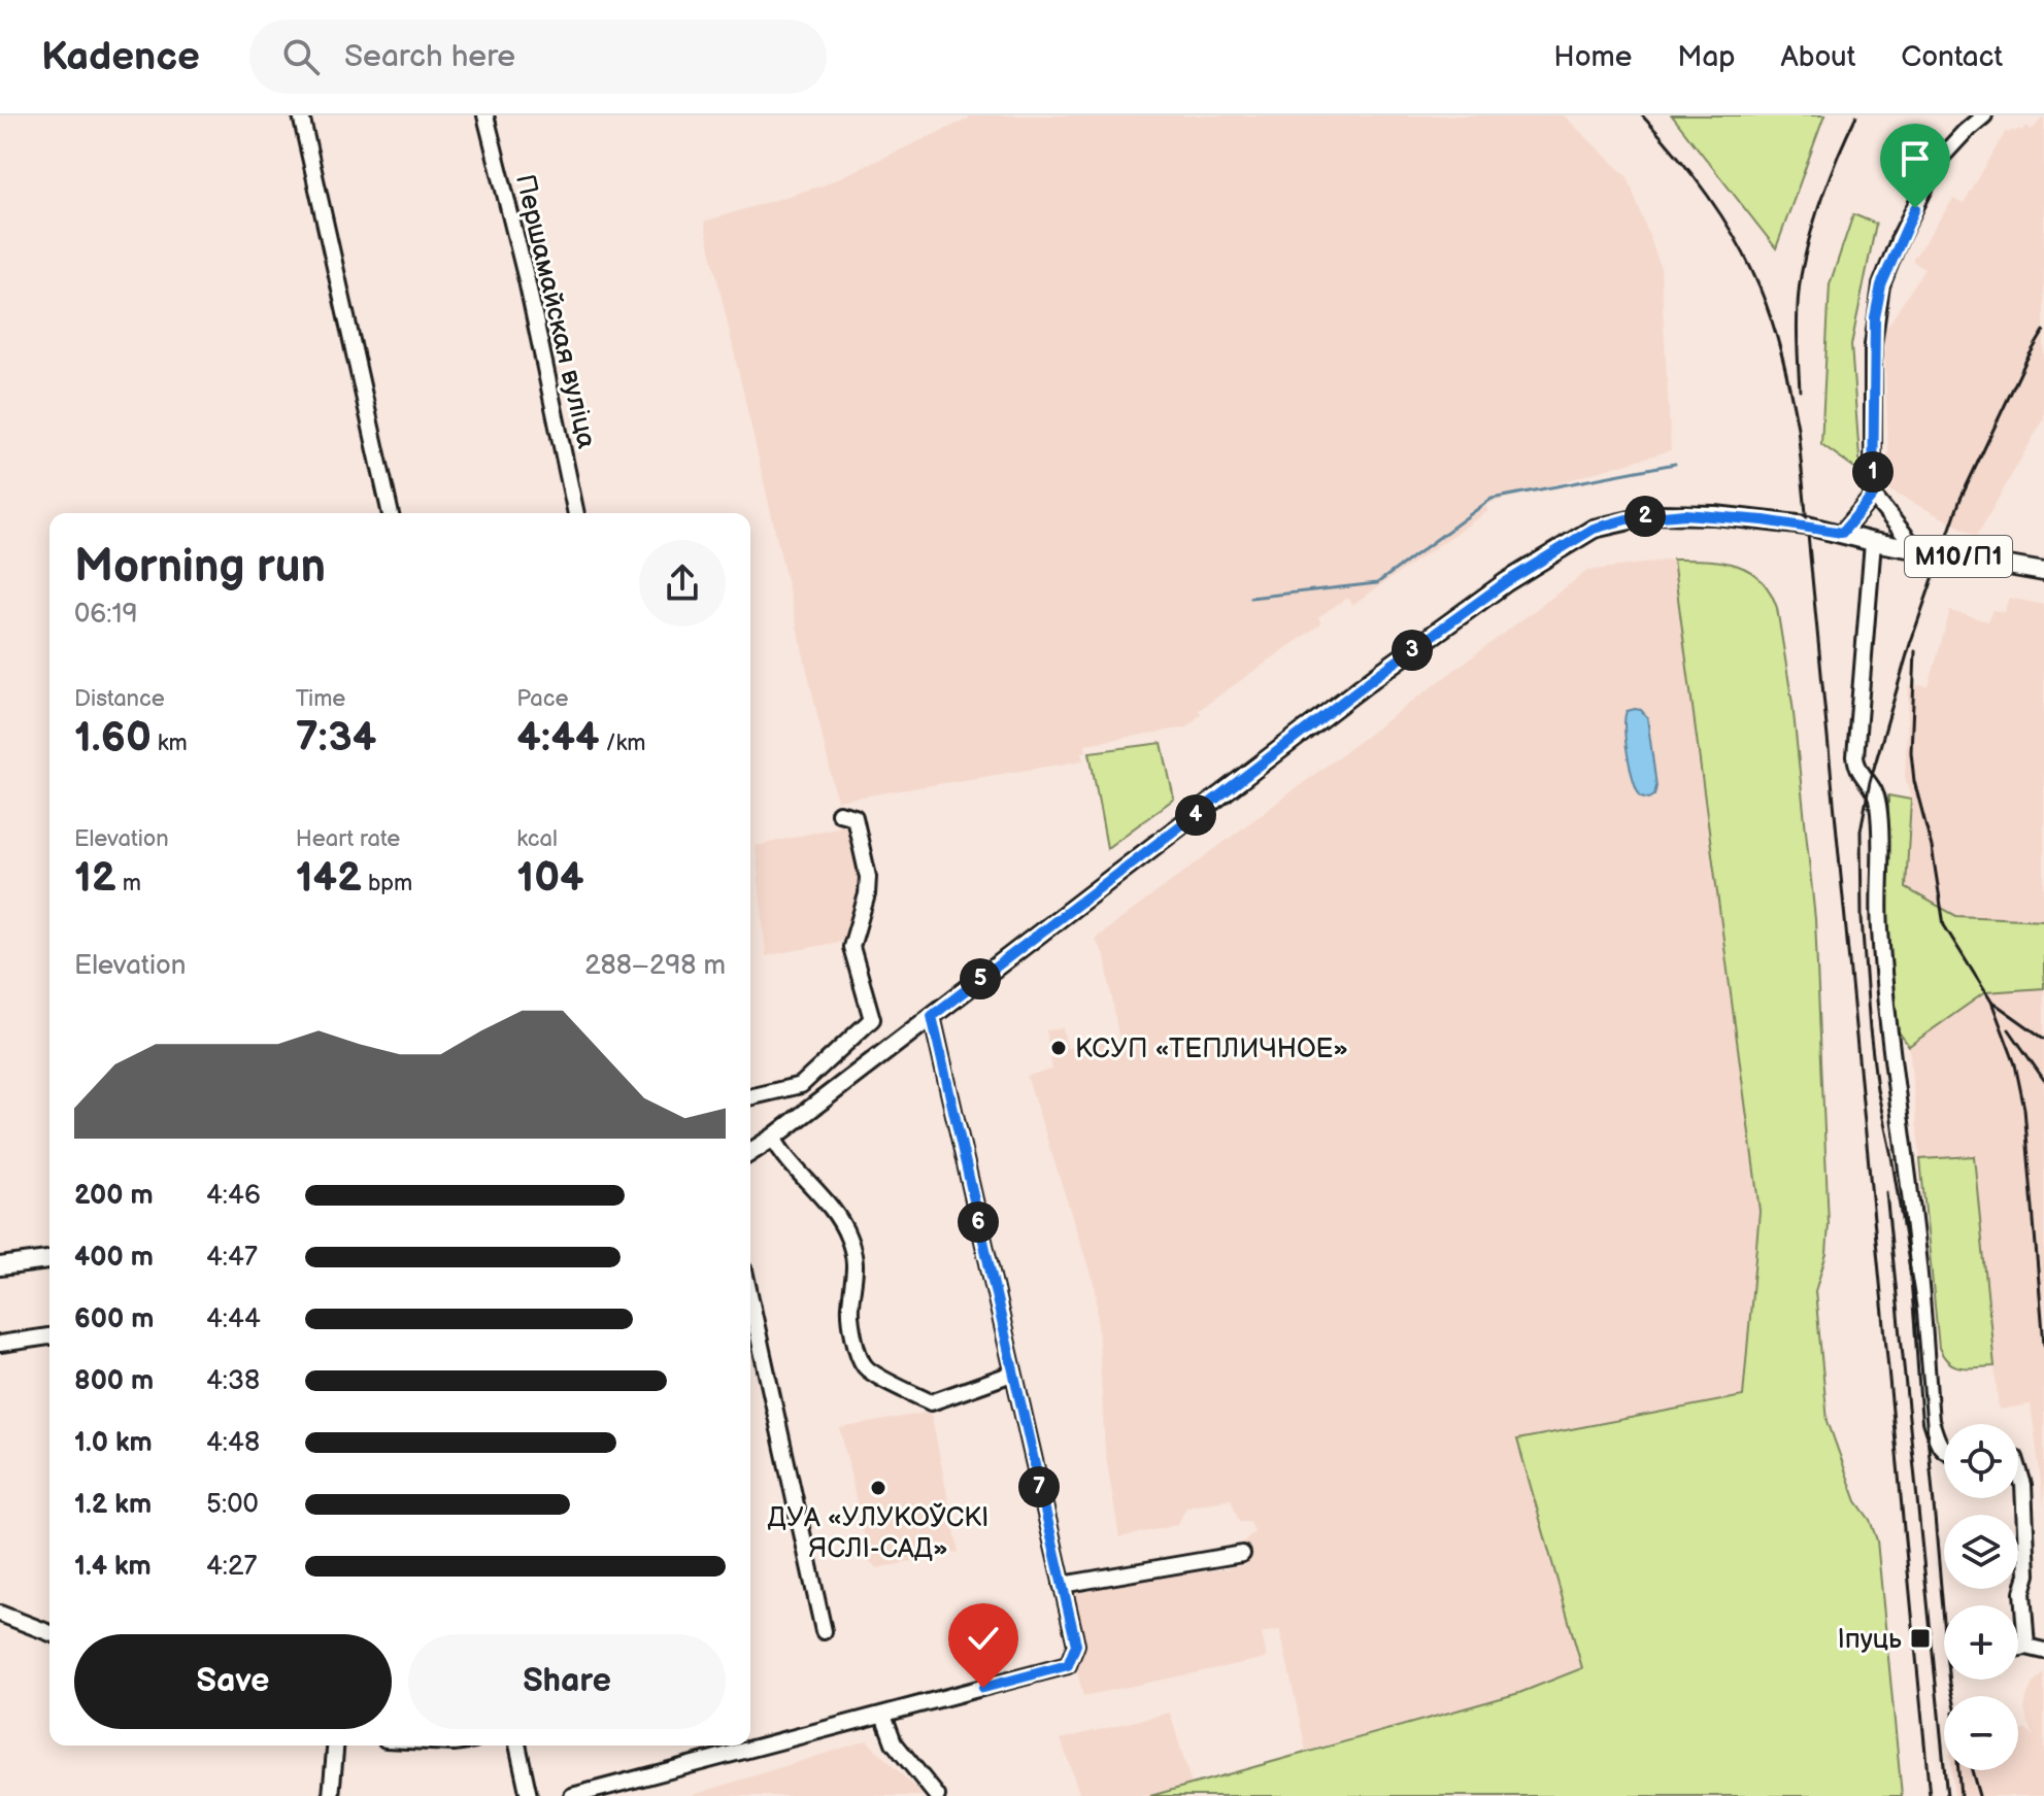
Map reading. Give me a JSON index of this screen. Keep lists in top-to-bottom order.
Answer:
{
  "streets": {
    "main road": ["М10/П1"],
    "street": ["Першамайская вуліца"]
  },
  "places": {
    "other": ["КСУП «ТЕПЛИЧНОЕ»", "ДУА «УЛУКОЎСКІ ЯСЛІ-САД»"],
    "transit": ["Іпуць"]
  },
  "page": {
    "header": "Kadence",
    "search": "Search here",
    "nav": [
      "Home",
      "Map",
      "About",
      "Contact"
    ],
    "pins": [
      "1",
      "2",
      "3",
      "4",
      "5",
      "6",
      "7"
    ],
    "heading": ["Morning run", "06:19"],
    "stats": [
      ["Distance", "1.60 km"],
      ["Time", "7:34"],
      ["Pace", "4:44 /km"],
      ["Elevation", "12 m"],
      ["Heart rate", "142 bpm"],
      ["kcal", "104"]
    ],
    "chart": ["Elevation", "288–298 m"],
    "list": [
      {
        "name": "200 m",
        "note": "4:46"
      },
      {
        "name": "400 m",
        "note": "4:47"
      },
      {
        "name": "600 m",
        "note": "4:44"
      },
      {
        "name": "800 m",
        "note": "4:38"
      },
      {
        "name": "1.0 km",
        "note": "4:48"
      },
      {
        "name": "1.2 km",
        "note": "5:00"
      },
      {
        "name": "1.4 km",
        "note": "4:27"
      }
    ],
    "map_buttons": ["+", "−"],
    "buttons": ["Save", "Share"]
  }
}
